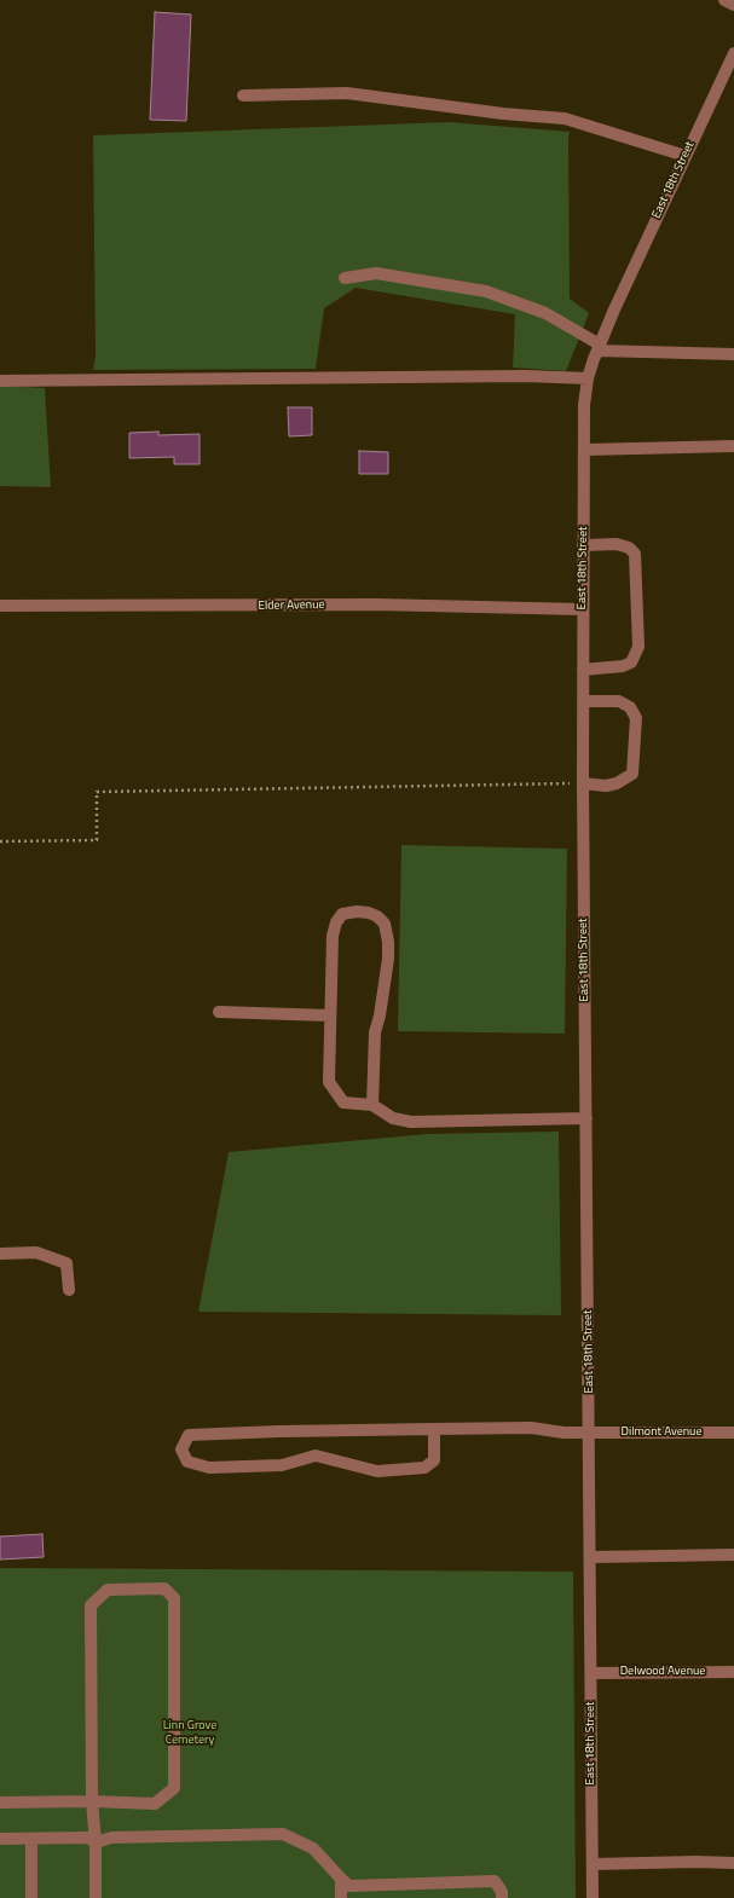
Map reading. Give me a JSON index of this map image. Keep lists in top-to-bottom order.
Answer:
{
  "streets": {
    "street": [
      "East 18th Street",
      "Elder Avenue",
      "Dilmont Avenue",
      "Delwood Avenue"
    ]
  },
  "crossings": [
    ["East 18th Street", "Elder Avenue"],
    ["East 18th Street", "Dilmont Avenue"],
    ["East 18th Street", "Delwood Avenue"]
  ],
  "parks": ["Linn Grove Cemetery"]
}
